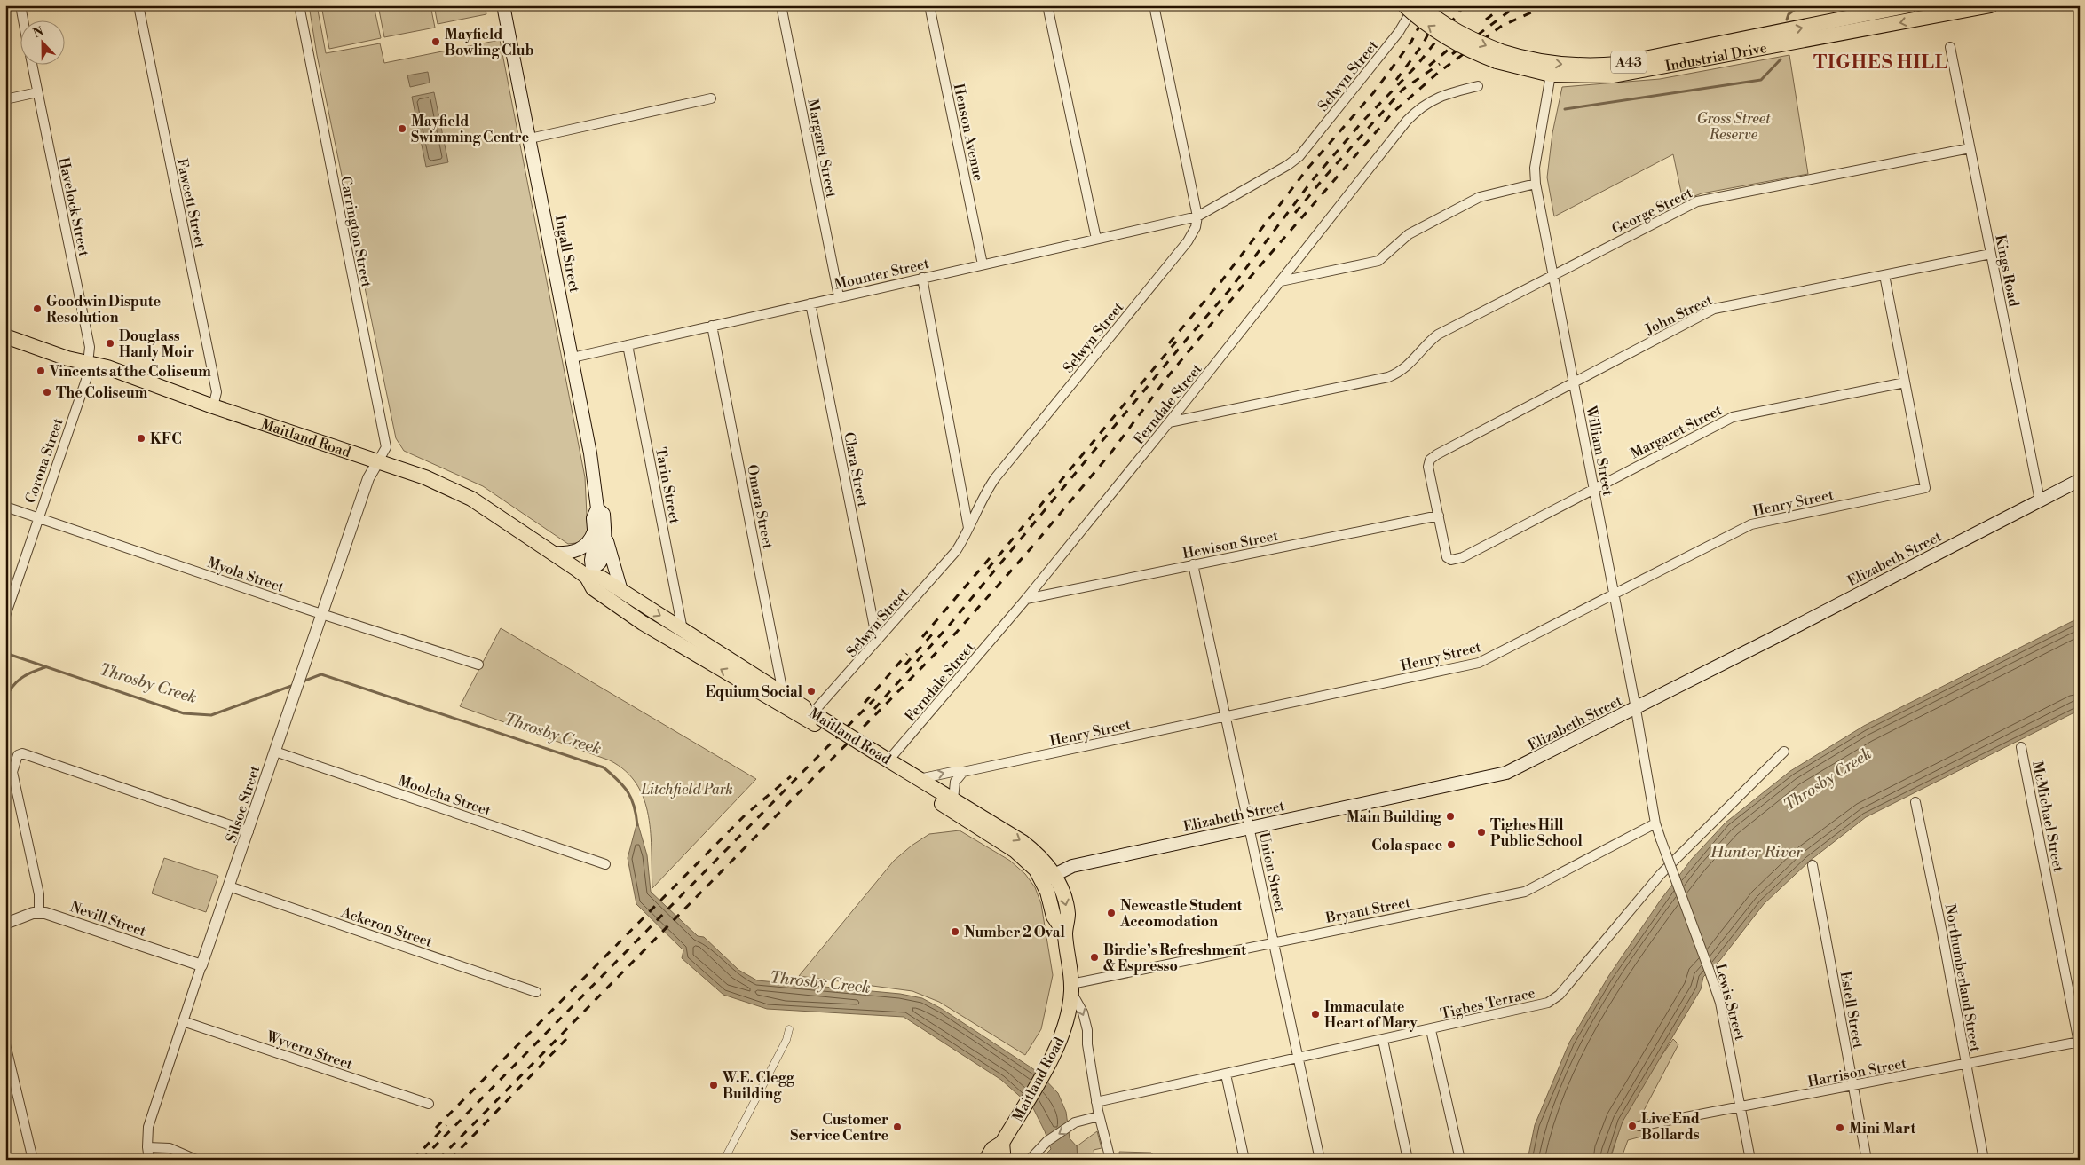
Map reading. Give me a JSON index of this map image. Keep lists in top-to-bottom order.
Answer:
{
  "streets": {
    "main road": [
      "Industrial Drive",
      "A43",
      "Ingall Street",
      "Maitland Road",
      "Elizabeth Street"
    ],
    "street": [
      "Selwyn Street",
      "Henson Avenue",
      "Margaret Street",
      "Fawcett Street",
      "Havelock Street",
      "George Street",
      "Carrington Street",
      "Kings Road",
      "Mounter Street",
      "John Street",
      "Ferndale Street",
      "William Street",
      "Corona Street",
      "Clara Street",
      "Tarin Street",
      "Henry Street",
      "Omara Street",
      "Hewison Street",
      "Myola Street",
      "Moolcha Street",
      "Silsoe Street",
      "McMichael Street",
      "Union Street",
      "Bryant Street",
      "Nevill Street",
      "Ackeron Street",
      "Northumberland Street",
      "Lewis Street",
      "Tighes Terrace",
      "Estell Street",
      "Wyvern Street",
      "Harrison Street"
    ]
  },
  "crossings": [
    ["Industrial Drive", "William Street"],
    ["Selwyn Street", "Mounter Street"],
    ["Selwyn Street", "Maitland Road"],
    ["Selwyn Street", "Clara Street"],
    ["Henson Avenue", "Mounter Street"],
    ["Margaret Street", "Mounter Street"],
    ["Margaret Street", "John Street"],
    ["Margaret Street", "William Street"],
    ["Margaret Street", "Henry Street"],
    ["Margaret Street", "Hewison Street"],
    ["Fawcett Street", "Maitland Road"],
    ["Havelock Street", "Maitland Road"],
    ["Havelock Street", "Corona Street"],
    ["George Street", "Kings Road"],
    ["George Street", "Ferndale Street"],
    ["George Street", "William Street"],
    ["Carrington Street", "Maitland Road"],
    ["Carrington Street", "Silsoe Street"],
    ["Ingall Street", "Mounter Street"],
    ["Ingall Street", "Maitland Road"],
    ["Kings Road", "John Street"],
    ["Kings Road", "Elizabeth Street"],
    ["Mounter Street", "Clara Street"],
    ["Mounter Street", "Tarin Street"],
    ["Mounter Street", "Omara Street"],
    ["John Street", "William Street"],
    ["John Street", "Hewison Street"],
    ["Ferndale Street", "Maitland Road"],
    ["Ferndale Street", "Hewison Street"],
    ["Maitland Road", "Corona Street"],
    ["Maitland Road", "Tarin Street"],
    ["Maitland Road", "Henry Street"],
    ["Maitland Road", "Omara Street"],
    ["Maitland Road", "Elizabeth Street"],
    ["Maitland Road", "Silsoe Street"],
    ["Maitland Road", "Bryant Street"],
    ["William Street", "Henry Street"],
    ["William Street", "Elizabeth Street"],
    ["William Street", "Bryant Street"],
    ["William Street", "Lewis Street"],
    ["Corona Street", "Myola Street"],
    ["Henry Street", "Union Street"],
    ["Hewison Street", "Union Street"],
    ["Elizabeth Street", "Union Street"],
    ["Myola Street", "Silsoe Street"],
    ["Moolcha Street", "Silsoe Street"],
    ["Silsoe Street", "Nevill Street"],
    ["Silsoe Street", "Ackeron Street"],
    ["Silsoe Street", "Wyvern Street"],
    ["McMichael Street", "Harrison Street"],
    ["Union Street", "Bryant Street"],
    ["Union Street", "Tighes Terrace"],
    ["Bryant Street", "Lewis Street"],
    ["Northumberland Street", "Harrison Street"],
    ["Lewis Street", "Harrison Street"],
    ["Estell Street", "Harrison Street"]
  ],
  "districts": ["TIGHES HILL"],
  "water": ["Throsby Creek", "Hunter River"],
  "parks": ["Gross Street Reserve", "Litchfield Park"],
  "places": [
    "Mayfield Bowling Club",
    "Mayfield Swimming Centre",
    "Goodwin Dispute Resolution",
    "Douglass Hanly Moir",
    "Vincents at the Coliseum",
    "The Coliseum",
    "KFC",
    "Equium Social",
    "Main Building",
    "Tighes Hill Public School",
    "Cola space",
    "Newcastle Student Accomodation",
    "Number 2 Oval",
    "Birdie’s Refreshment & Espresso",
    "Immaculate Heart of Mary",
    "W.E. Clegg Building",
    "Live End Bollards",
    "Customer Service Centre",
    "Mini Mart"
  ],
  "north": "top"
}
